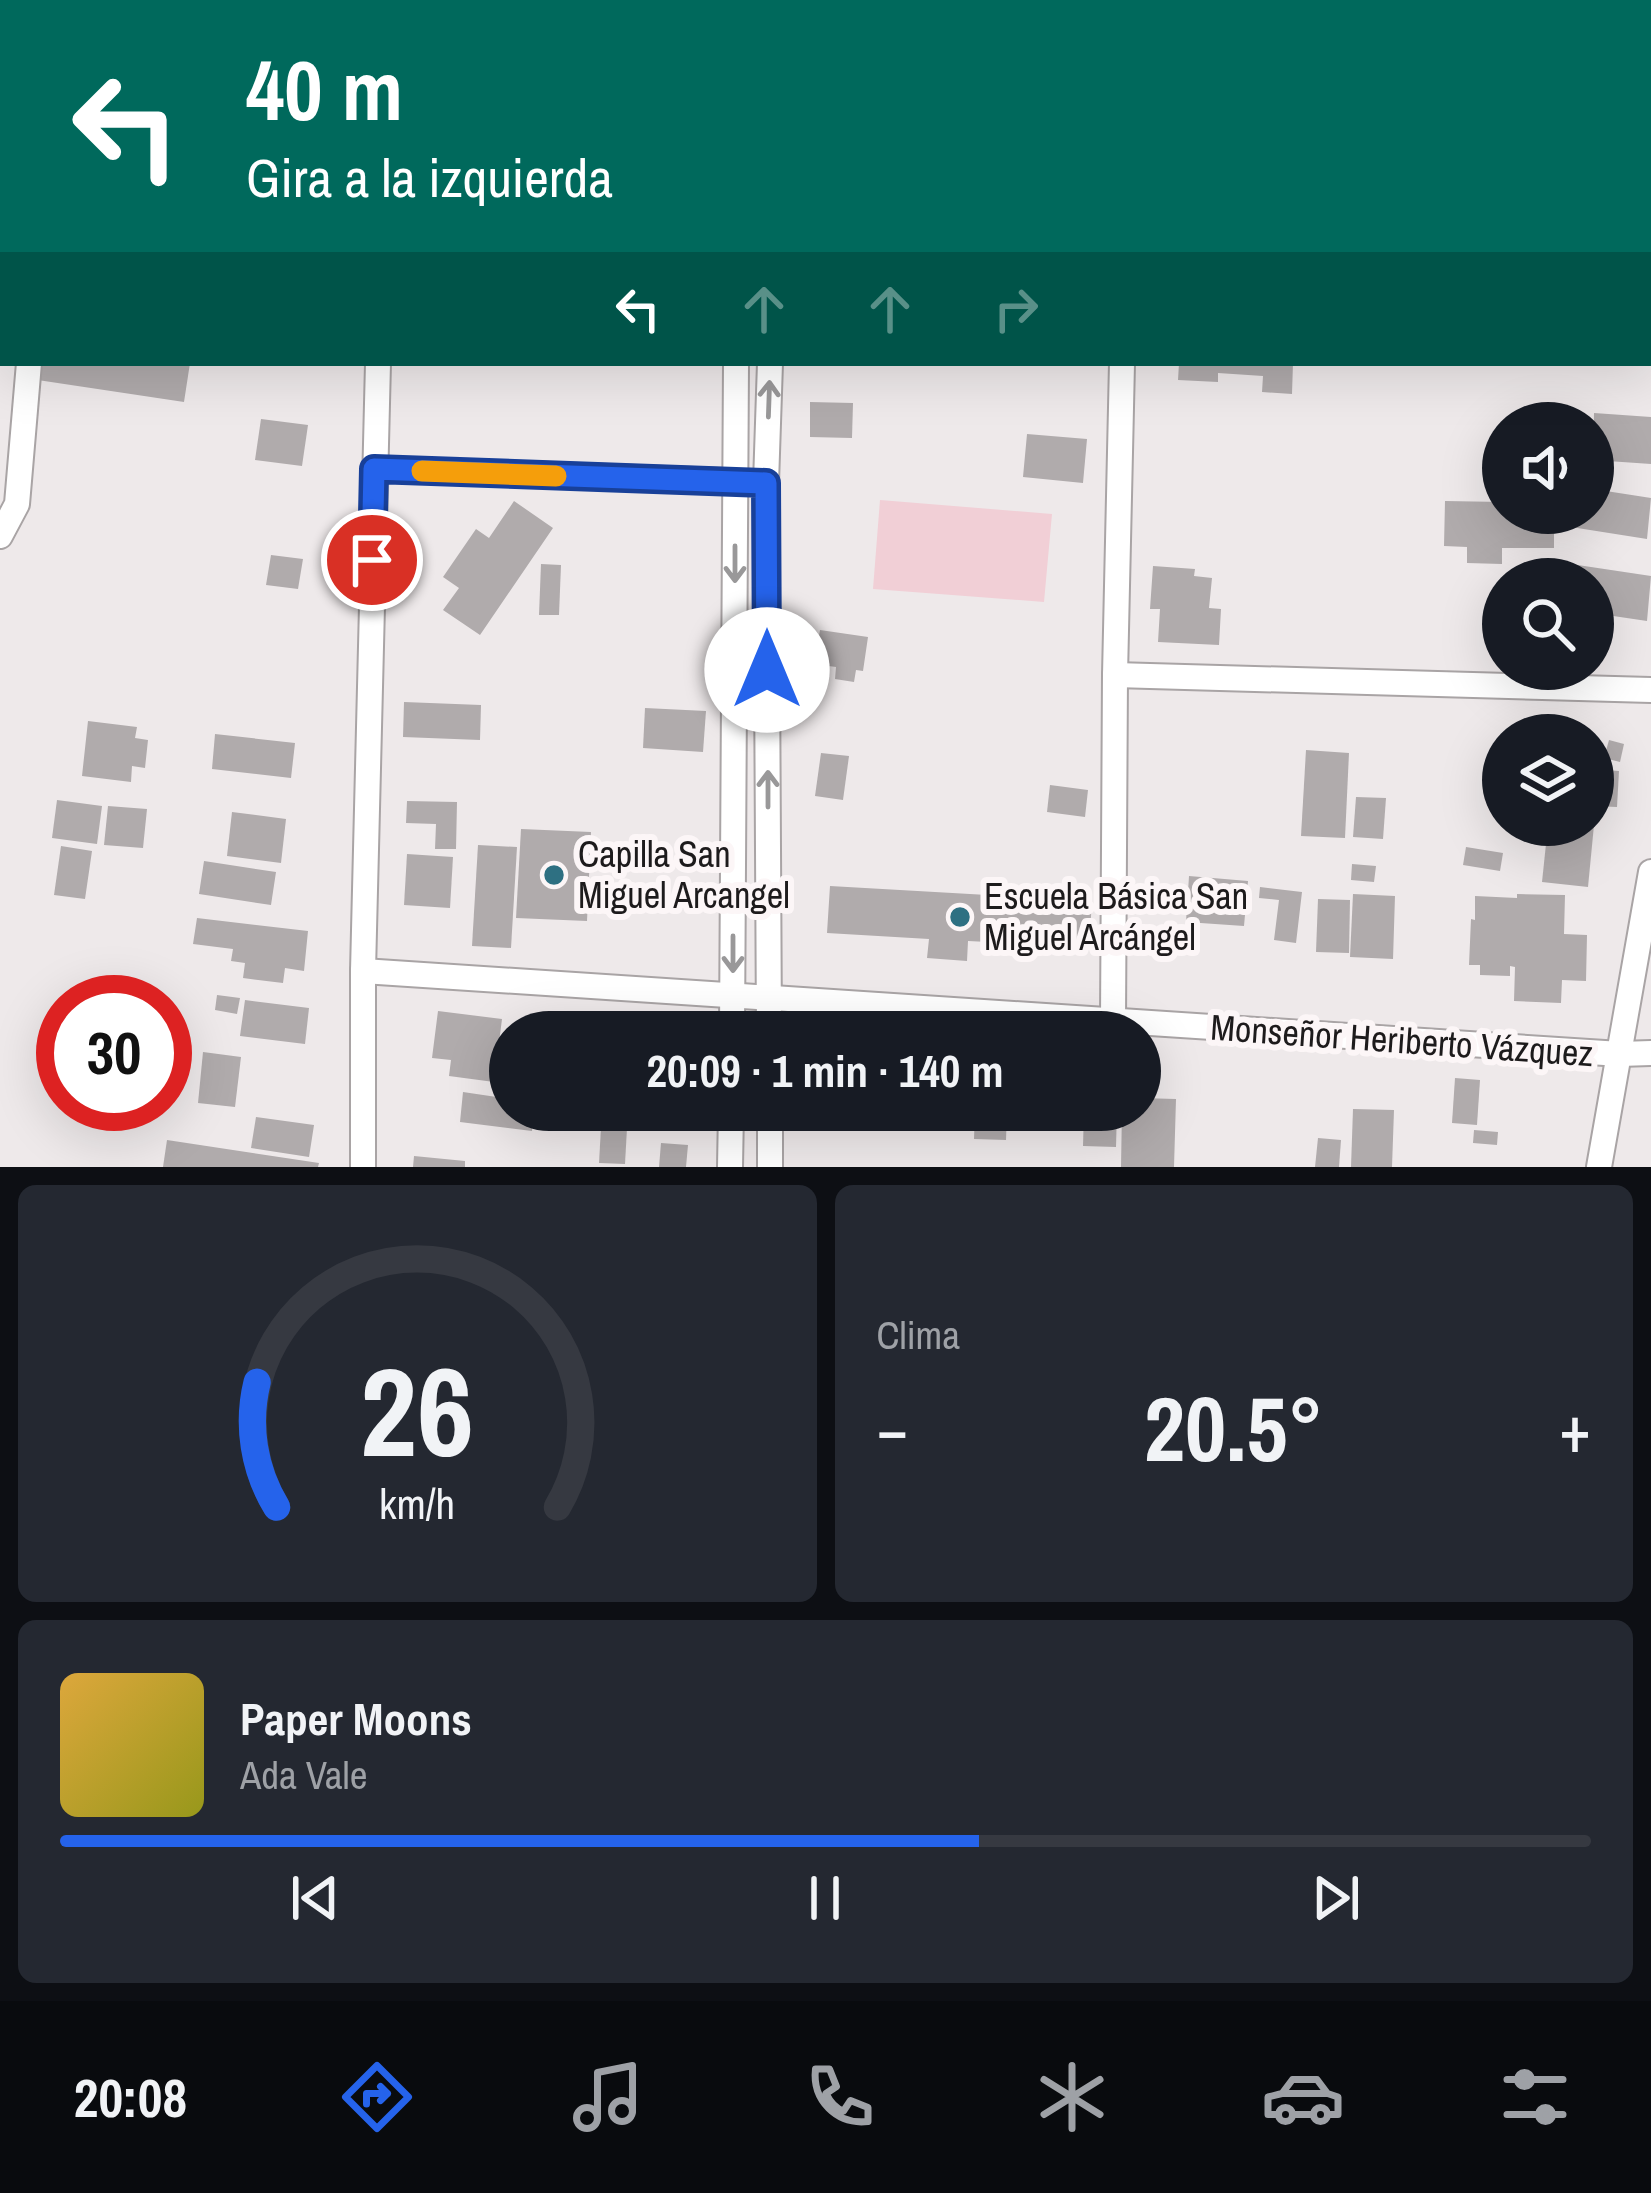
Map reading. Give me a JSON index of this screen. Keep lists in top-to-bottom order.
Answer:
{
  "streets": {
    "street": ["Monseñor Heriberto Vázquez"]
  },
  "places": ["Capilla San Miguel Arcangel", "Escuela Básica San Miguel Arcángel"],
  "page": {
    "turn": ["40 m", "Gira a la izquierda"],
    "limit": "30",
    "trip": "20:09 · 1 min · 140 m",
    "tile": "Clima",
    "heat": ["−", "20.5°", "+"],
    "song": ["Paper Moons", "Ada Vale"],
    "tabs": "20:08",
    "gauge": ["26", "km/h"]
  }
}
